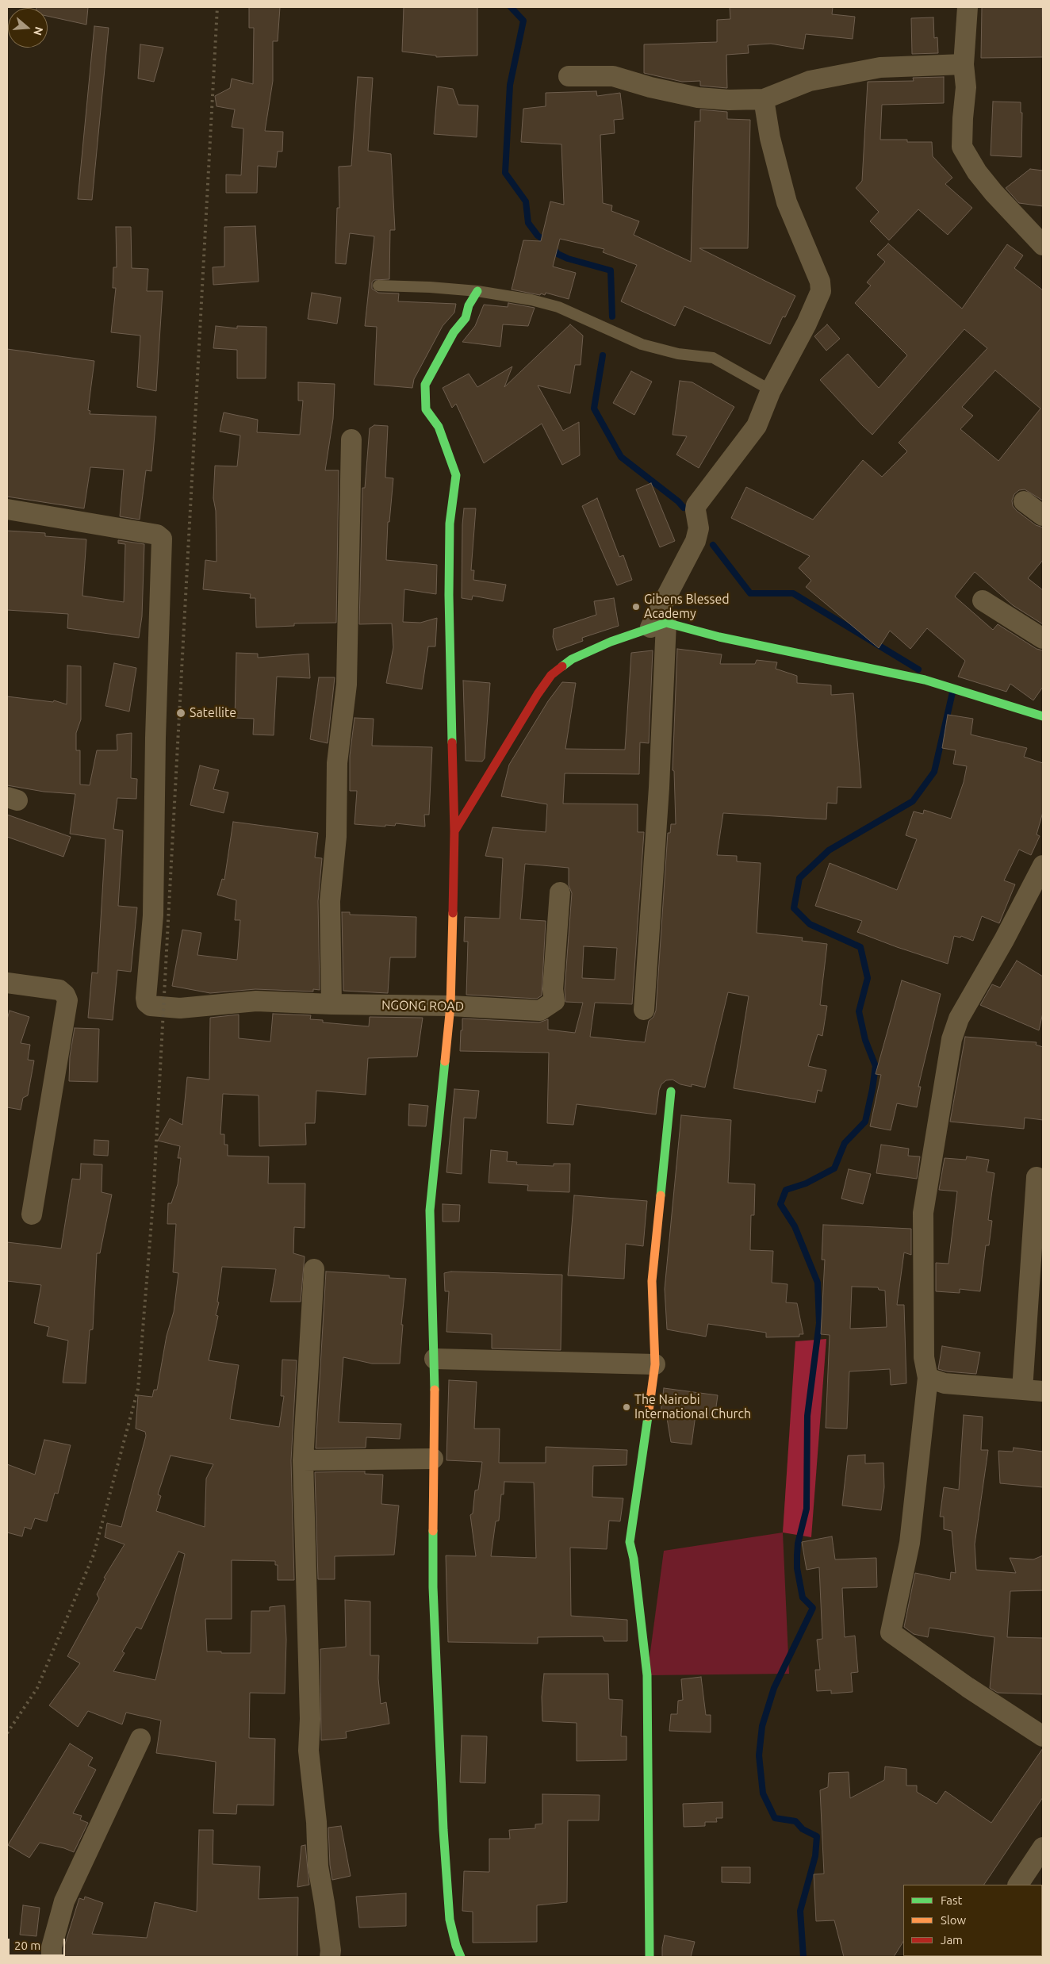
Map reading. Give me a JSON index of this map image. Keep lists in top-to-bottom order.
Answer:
{
  "streets": {
    "street": ["NGONG ROAD"]
  },
  "places": ["Gibens Blessed Academy", "Satellite", "The Nairobi International Church"],
  "legend": ["Fast", "Slow", "Jam"],
  "scale_bar": "20 m",
  "north": "right"
}
